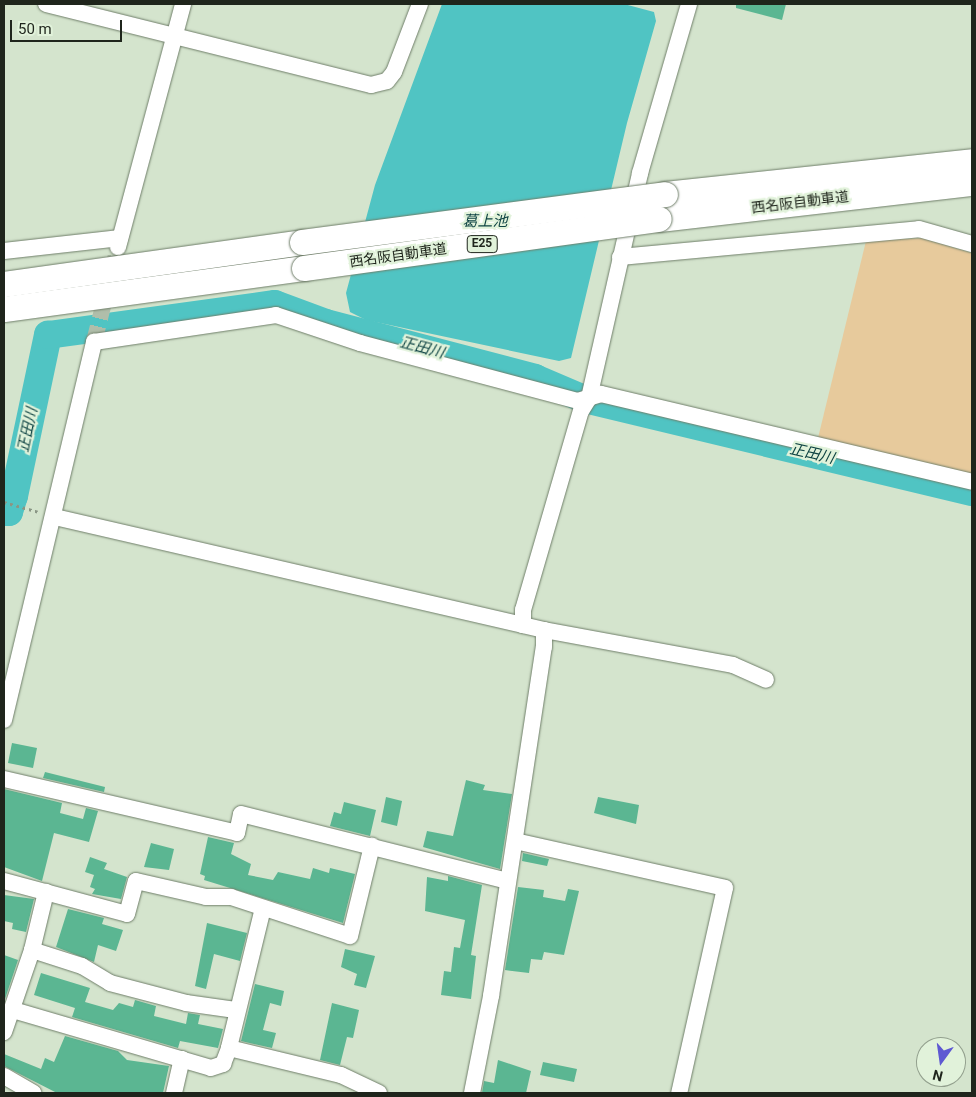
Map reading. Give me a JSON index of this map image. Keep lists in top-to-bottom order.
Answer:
{
  "streets": {
    "highway": ["西名阪自動車道", "E25"]
  },
  "water": ["葛上池", "正田川"],
  "scale_bar": "50 m",
  "north": "bottom"
}
